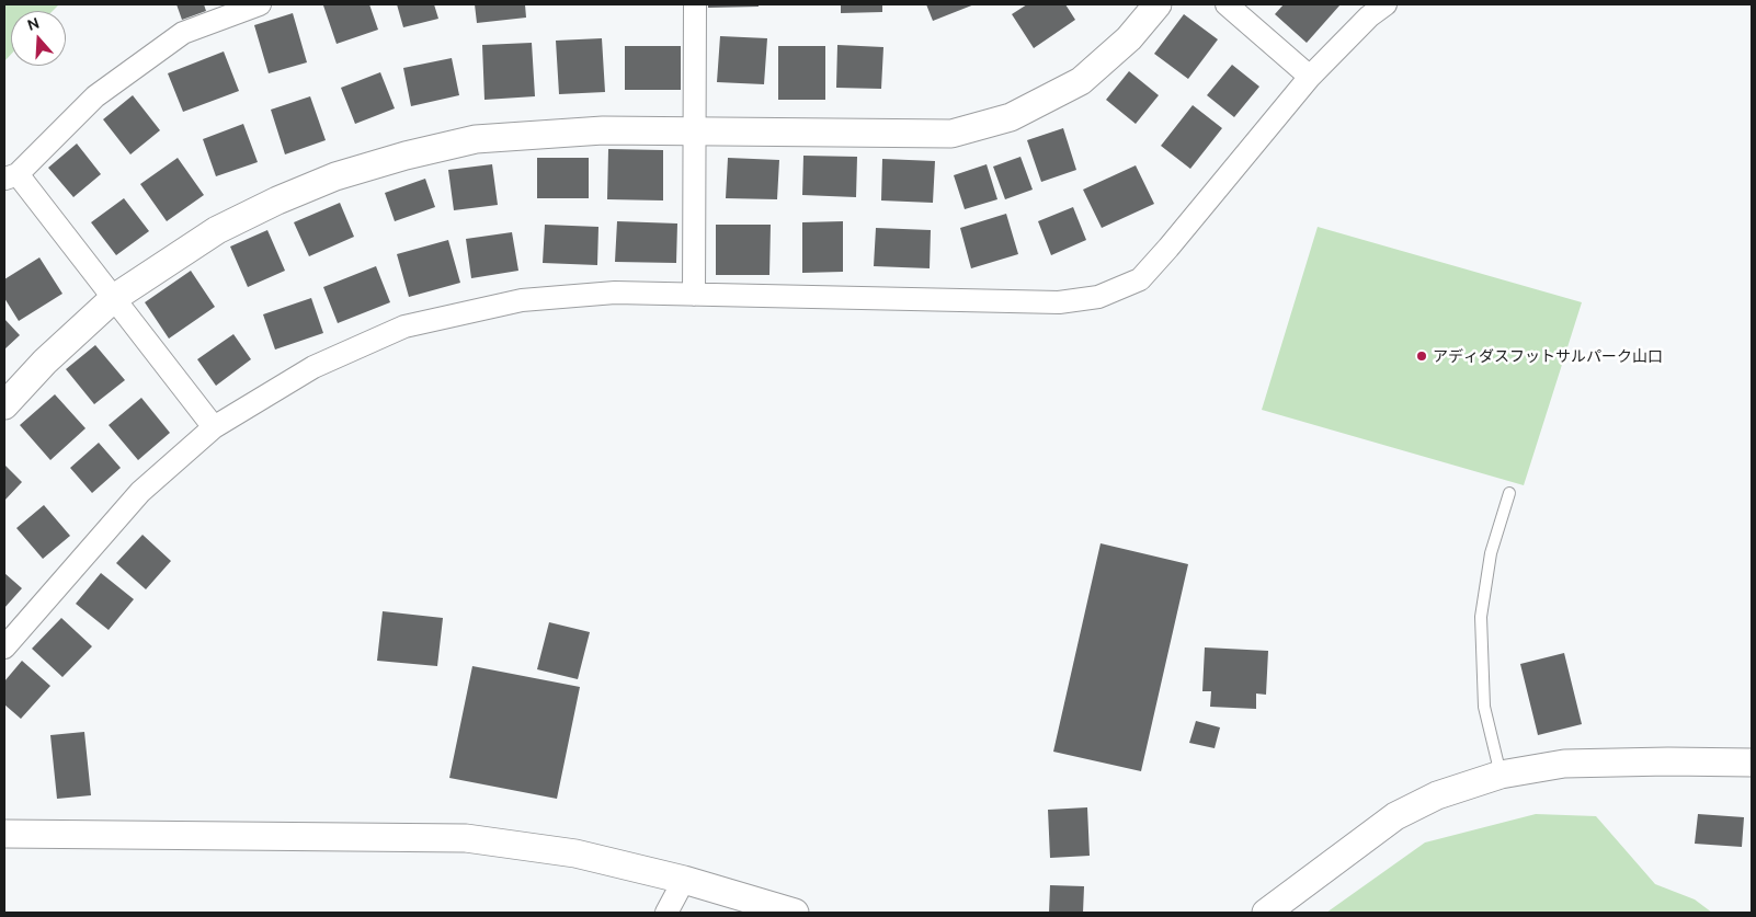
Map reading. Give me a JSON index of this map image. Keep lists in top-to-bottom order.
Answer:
{
  "places": ["アディダスフットサルパーク山口"],
  "north": "top"
}
